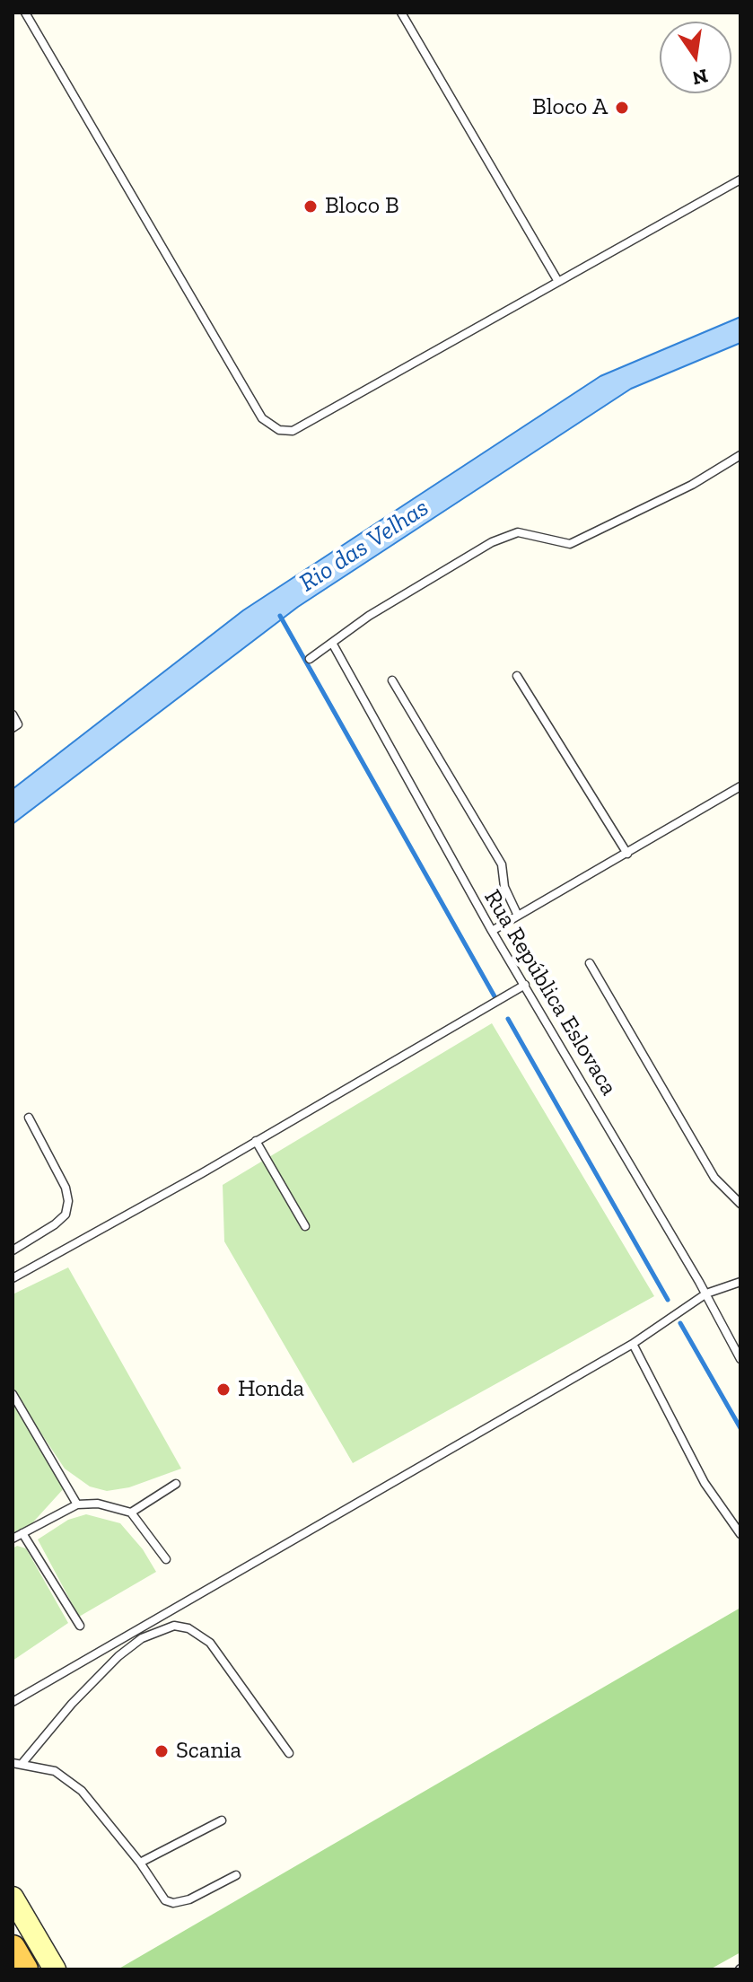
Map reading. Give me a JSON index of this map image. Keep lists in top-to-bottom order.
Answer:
{
  "streets": {
    "lane": ["Rua República Eslovaca"]
  },
  "water": ["Rio das Velhas"],
  "places": [
    "Bloco A",
    "Bloco B",
    "Honda",
    "Scania"
  ],
  "north": "bottom"
}
